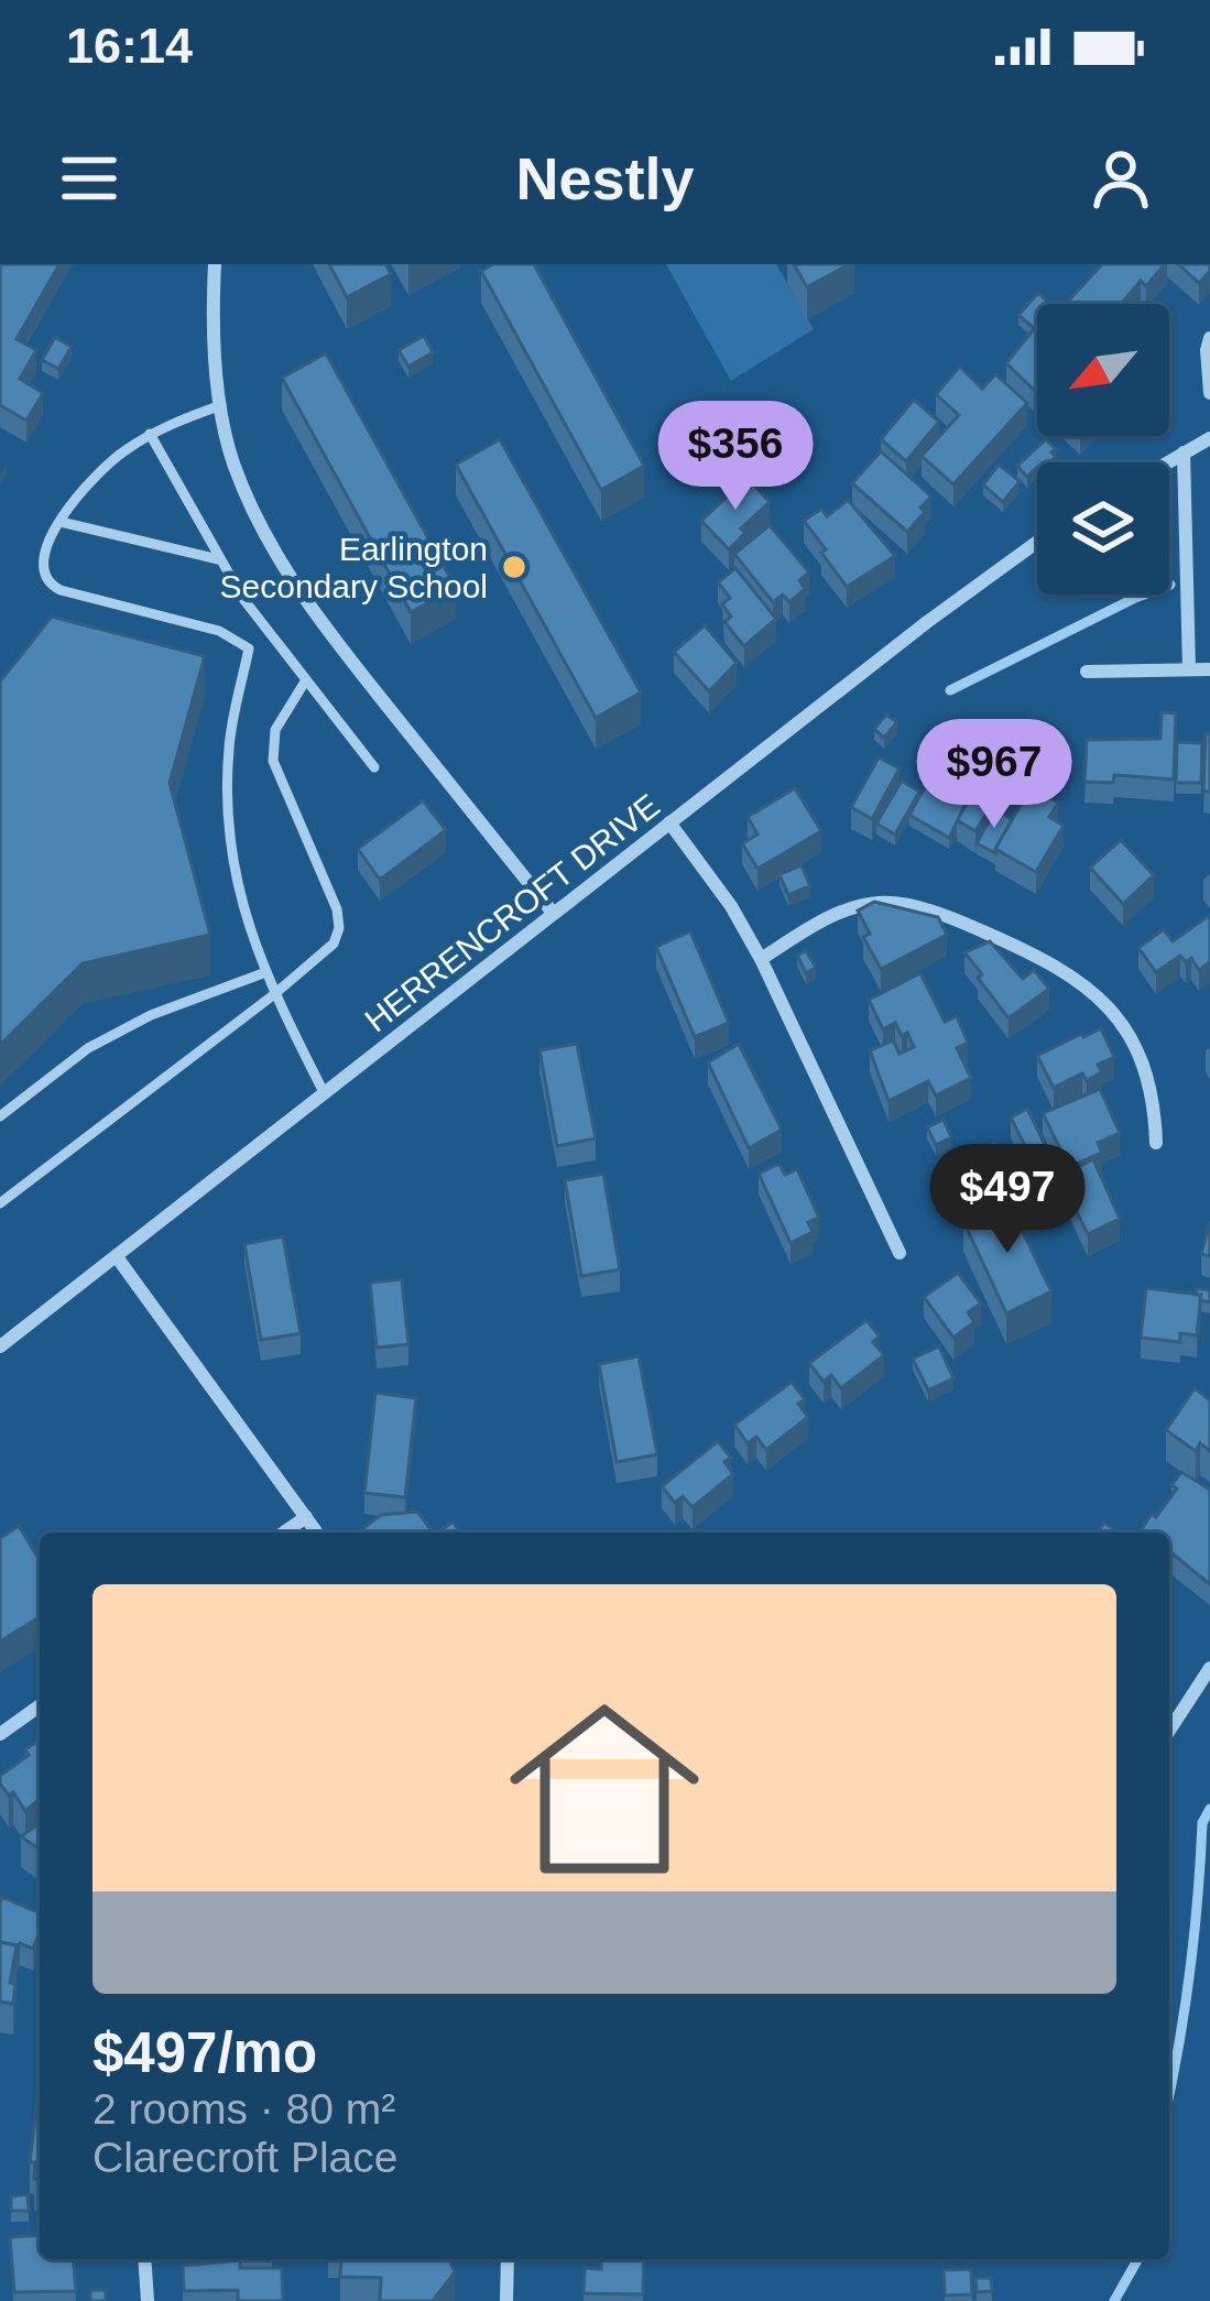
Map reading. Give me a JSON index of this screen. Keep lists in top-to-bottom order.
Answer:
{
  "streets": {
    "street": ["HERRENCROFT DRIVE"]
  },
  "places": ["Earlington Secondary School"],
  "north": "bottom left",
  "page": {
    "status": "16:14",
    "header": "Nestly",
    "price": ["$356", "$967", "$497"],
    "list": [
      {
        "name": "$497/mo",
        "note": "2 rooms · 80 m² · Clarecroft Place"
      }
    ]
  }
}
